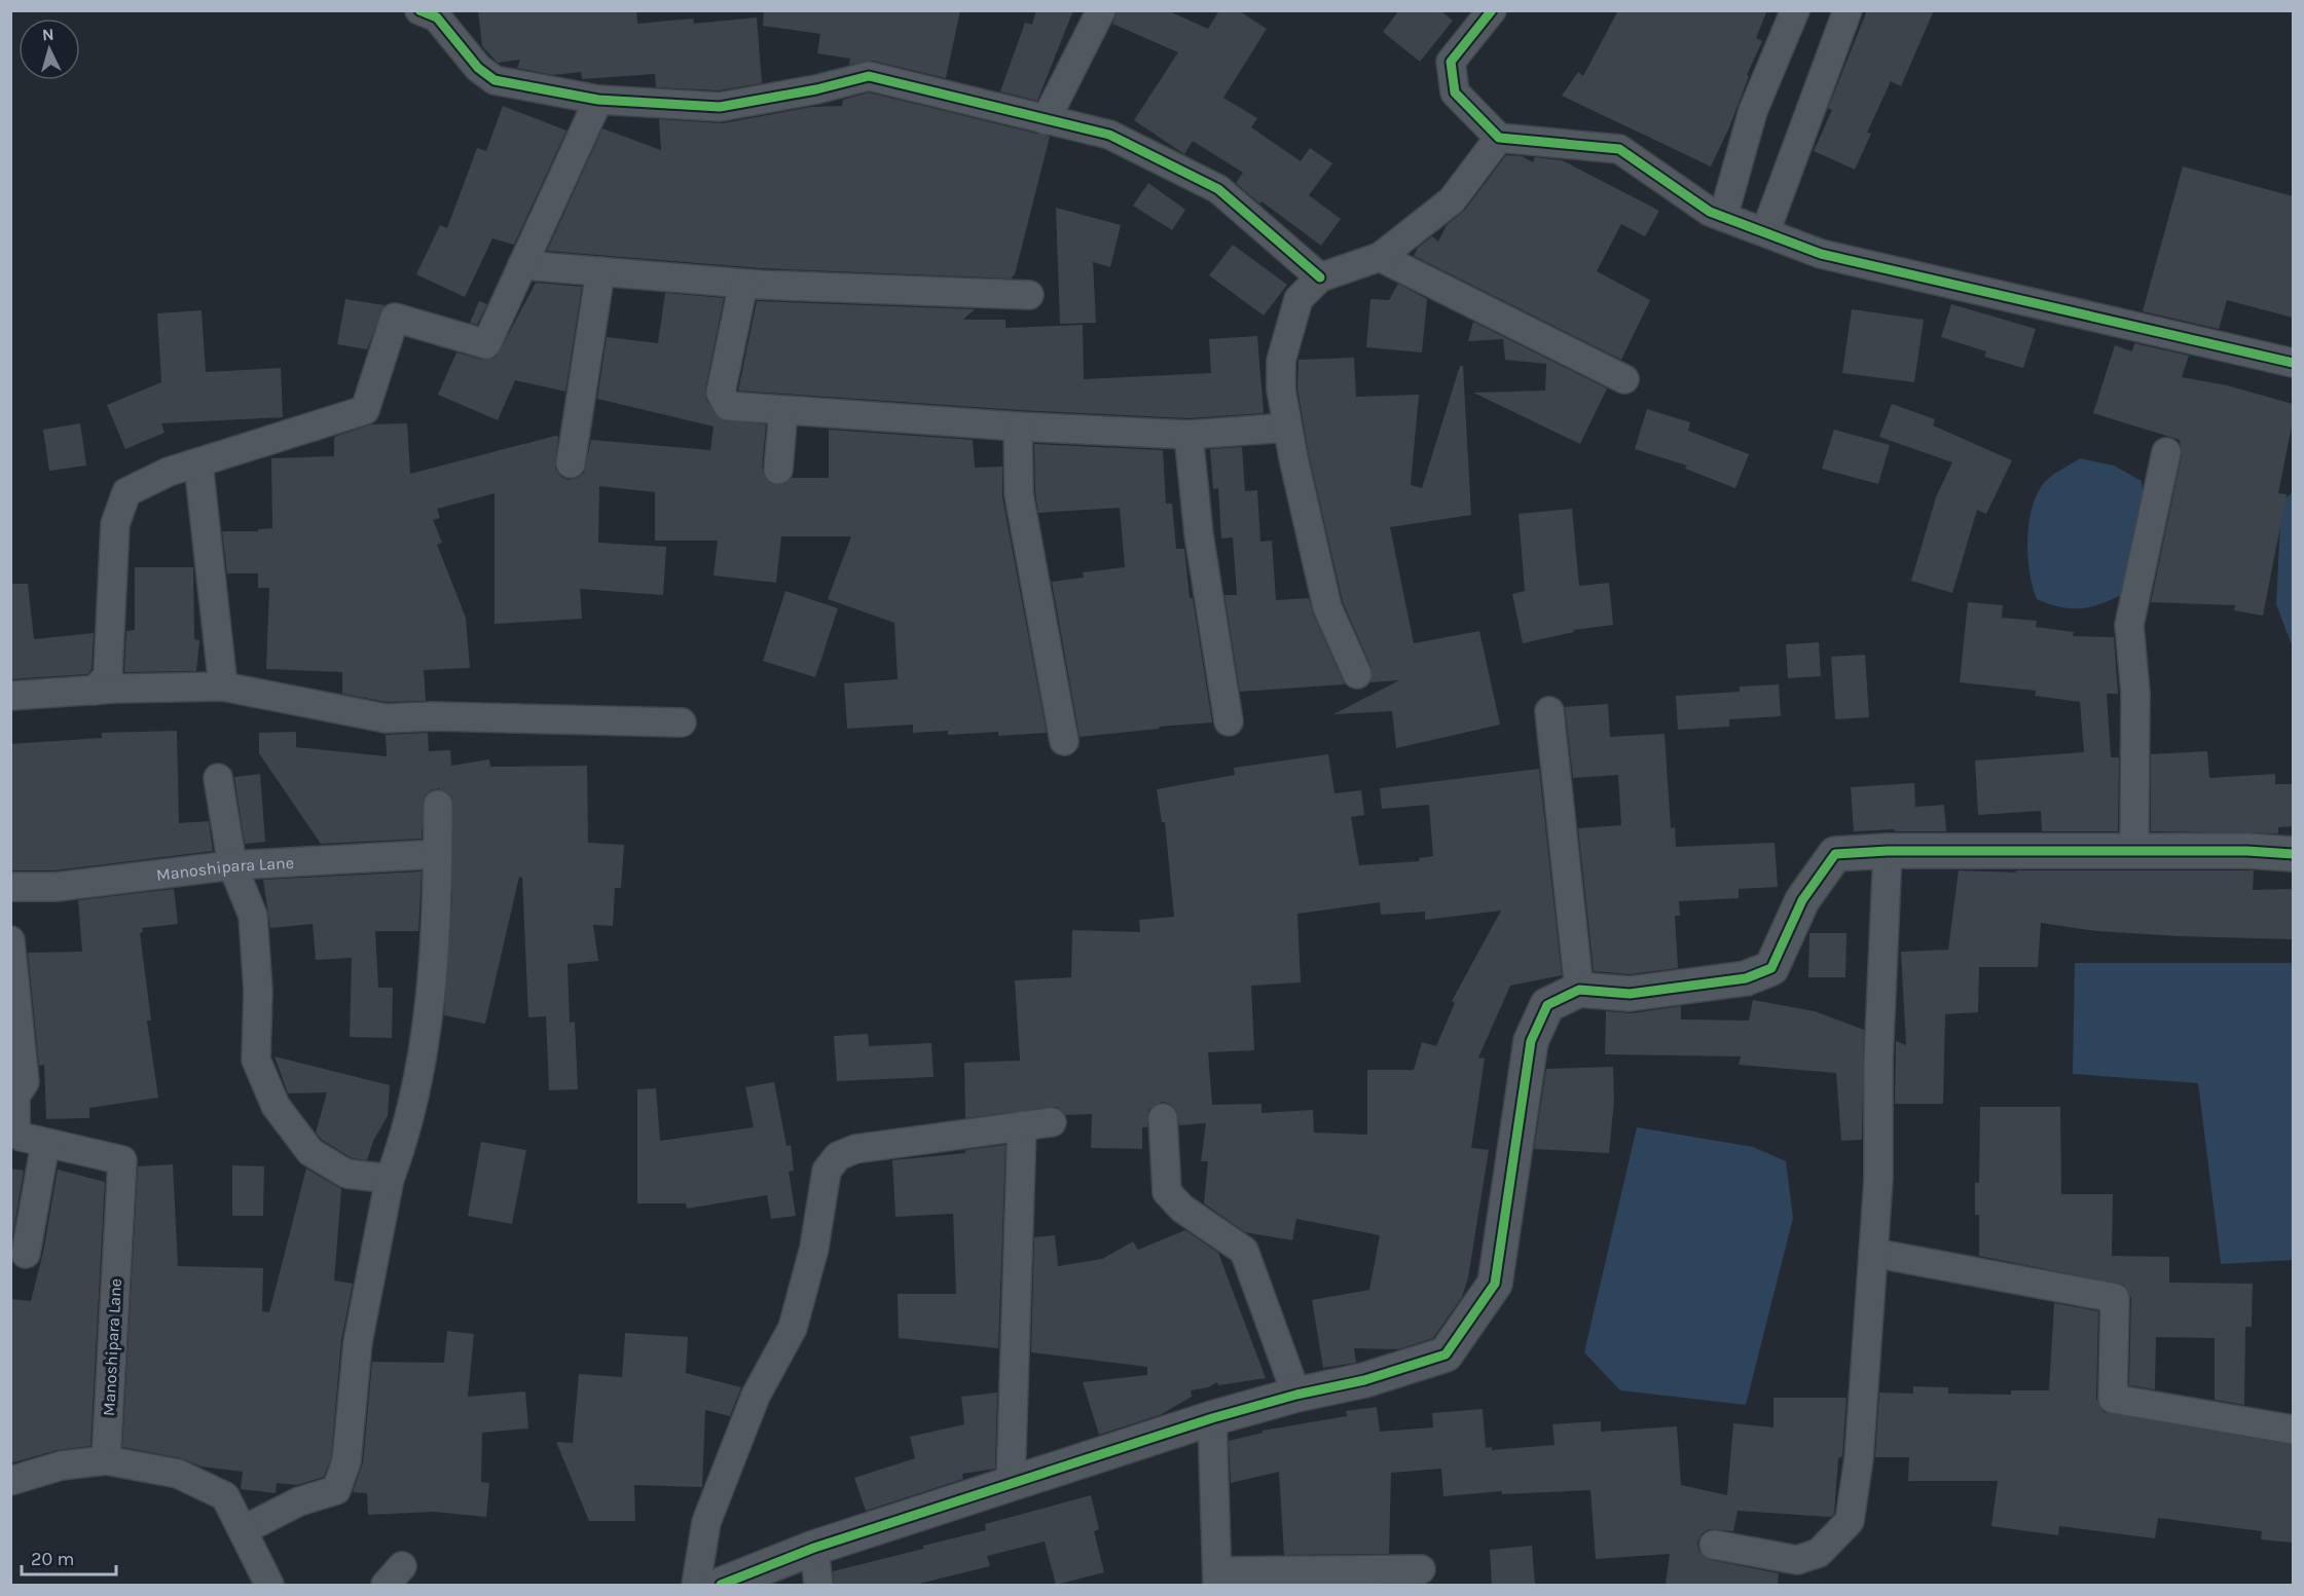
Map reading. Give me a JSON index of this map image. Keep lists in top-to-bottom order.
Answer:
{
  "streets": {
    "street": ["Manoshipara Lane"]
  },
  "scale_bar": "20 m",
  "north": "top"
}
